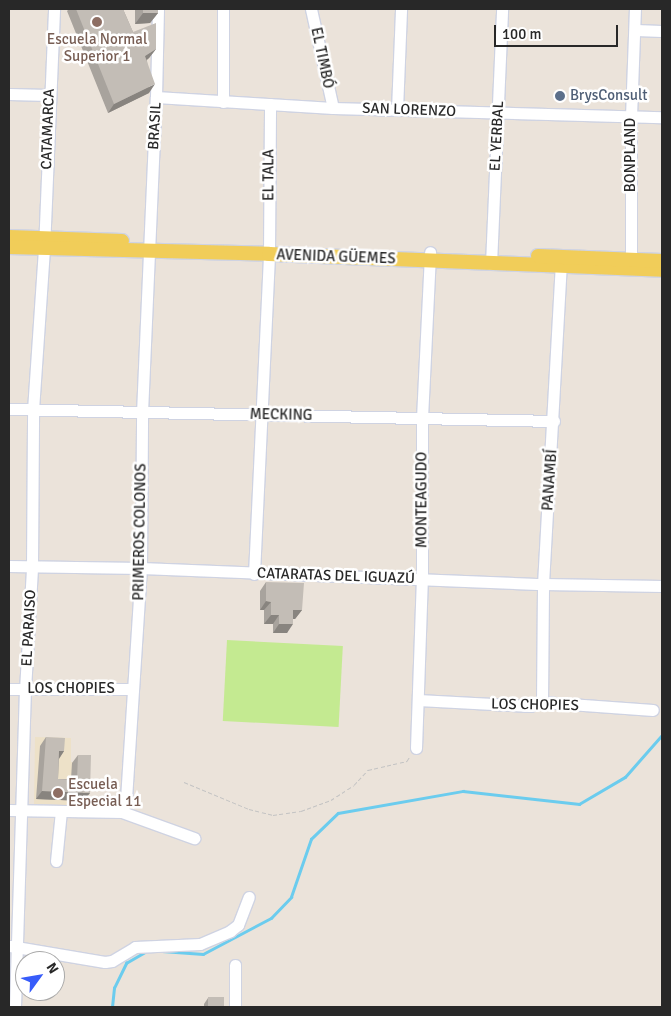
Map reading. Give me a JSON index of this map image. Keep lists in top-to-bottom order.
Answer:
{
  "streets": {
    "main road": ["AVENIDA GÜEMES"],
    "street": [
      "EL TIMBÓ",
      "SAN LORENZO",
      "BRASIL",
      "CATAMARCA",
      "EL YERBAL",
      "BONPLAND",
      "EL TALA",
      "MECKING",
      "PANAMBÍ",
      "MONTEAGUDO",
      "PRIMEROS COLONOS",
      "CATARATAS DEL IGUAZÚ",
      "EL PARAISO",
      "LOS CHOPIES"
    ]
  },
  "crossings": [
    ["EL TIMBÓ", "SAN LORENZO"],
    ["SAN LORENZO", "BRASIL"],
    ["SAN LORENZO", "EL YERBAL"],
    ["SAN LORENZO", "BONPLAND"],
    ["SAN LORENZO", "EL TALA"],
    ["BRASIL", "AVENIDA GÜEMES"],
    ["BRASIL", "PRIMEROS COLONOS"],
    ["CATAMARCA", "AVENIDA GÜEMES"],
    ["CATAMARCA", "EL PARAISO"],
    ["EL YERBAL", "AVENIDA GÜEMES"],
    ["BONPLAND", "AVENIDA GÜEMES"],
    ["EL TALA", "AVENIDA GÜEMES"],
    ["EL TALA", "MECKING"],
    ["EL TALA", "CATARATAS DEL IGUAZÚ"],
    ["AVENIDA GÜEMES", "PANAMBÍ"],
    ["AVENIDA GÜEMES", "MONTEAGUDO"],
    ["AVENIDA GÜEMES", "PRIMEROS COLONOS"],
    ["AVENIDA GÜEMES", "EL PARAISO"],
    ["MECKING", "PANAMBÍ"],
    ["MECKING", "MONTEAGUDO"],
    ["MECKING", "PRIMEROS COLONOS"],
    ["MECKING", "EL PARAISO"],
    ["PANAMBÍ", "CATARATAS DEL IGUAZÚ"],
    ["PANAMBÍ", "LOS CHOPIES"],
    ["MONTEAGUDO", "CATARATAS DEL IGUAZÚ"],
    ["MONTEAGUDO", "LOS CHOPIES"],
    ["PRIMEROS COLONOS", "CATARATAS DEL IGUAZÚ"],
    ["PRIMEROS COLONOS", "LOS CHOPIES"],
    ["CATARATAS DEL IGUAZÚ", "EL PARAISO"],
    ["EL PARAISO", "LOS CHOPIES"]
  ],
  "places": ["Escuela Normal Superior 1", "BrysConsult", "Escuela Especial 11"],
  "scale_bar": "100 m",
  "north": "top right"
}
